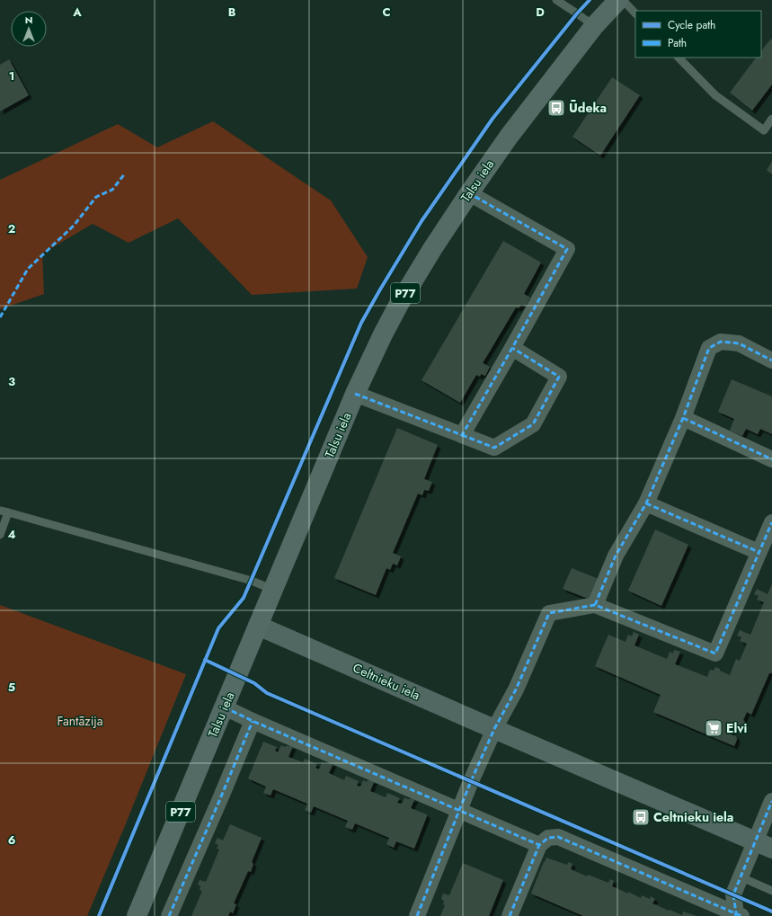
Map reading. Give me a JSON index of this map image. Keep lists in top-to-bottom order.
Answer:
{
  "streets": {
    "main road": ["Talsu iela", "P77"],
    "street": ["Celtnieku iela"]
  },
  "crossings": [
    ["Talsu iela", "Celtnieku iela"]
  ],
  "parks": ["Fantāzija"],
  "places": {
    "bus stop": ["Ūdeka", "Celtnieku iela"],
    "supermarket": ["Elvi"]
  },
  "legend": ["Cycle path", "Path"],
  "north": "top",
  "grid": {
    "columns": [
      "A",
      "B",
      "C",
      "D"
    ],
    "rows": [
      "1",
      "2",
      "3",
      "4",
      "5",
      "6"
    ]
  }
}
